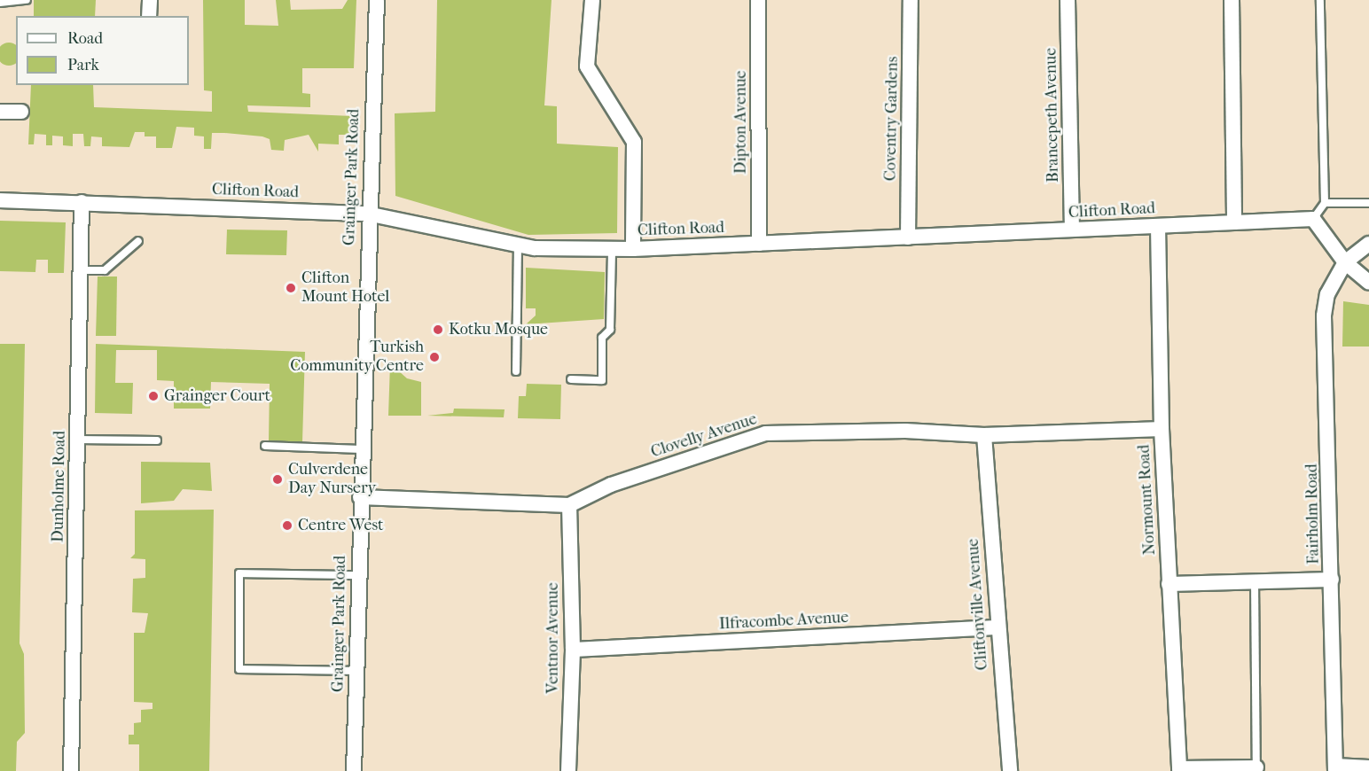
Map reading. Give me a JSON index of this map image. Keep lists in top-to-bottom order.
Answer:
{
  "streets": {
    "street": [
      "Brancepeth Avenue",
      "Coventry Gardens",
      "Dipton Avenue",
      "Grainger Park Road",
      "Clifton Road",
      "Clovelly Avenue",
      "Dunholme Road",
      "Normount Road",
      "Fairholm Road",
      "Cliftonville Avenue",
      "Ilfracombe Avenue",
      "Ventnor Avenue"
    ]
  },
  "crossings": [
    ["Brancepeth Avenue", "Clifton Road"],
    ["Coventry Gardens", "Clifton Road"],
    ["Dipton Avenue", "Clifton Road"],
    ["Grainger Park Road", "Clifton Road"],
    ["Grainger Park Road", "Clovelly Avenue"],
    ["Clifton Road", "Dunholme Road"],
    ["Clifton Road", "Normount Road"],
    ["Clovelly Avenue", "Normount Road"],
    ["Clovelly Avenue", "Cliftonville Avenue"],
    ["Clovelly Avenue", "Ventnor Avenue"],
    ["Cliftonville Avenue", "Ilfracombe Avenue"],
    ["Ilfracombe Avenue", "Ventnor Avenue"]
  ],
  "places": [
    "Clifton Mount Hotel",
    "Kotku Mosque",
    "Turkish Community Centre",
    "Grainger Court",
    "Culverdene Day Nursery",
    "Centre West"
  ],
  "legend": ["Road", "Park"]
}
